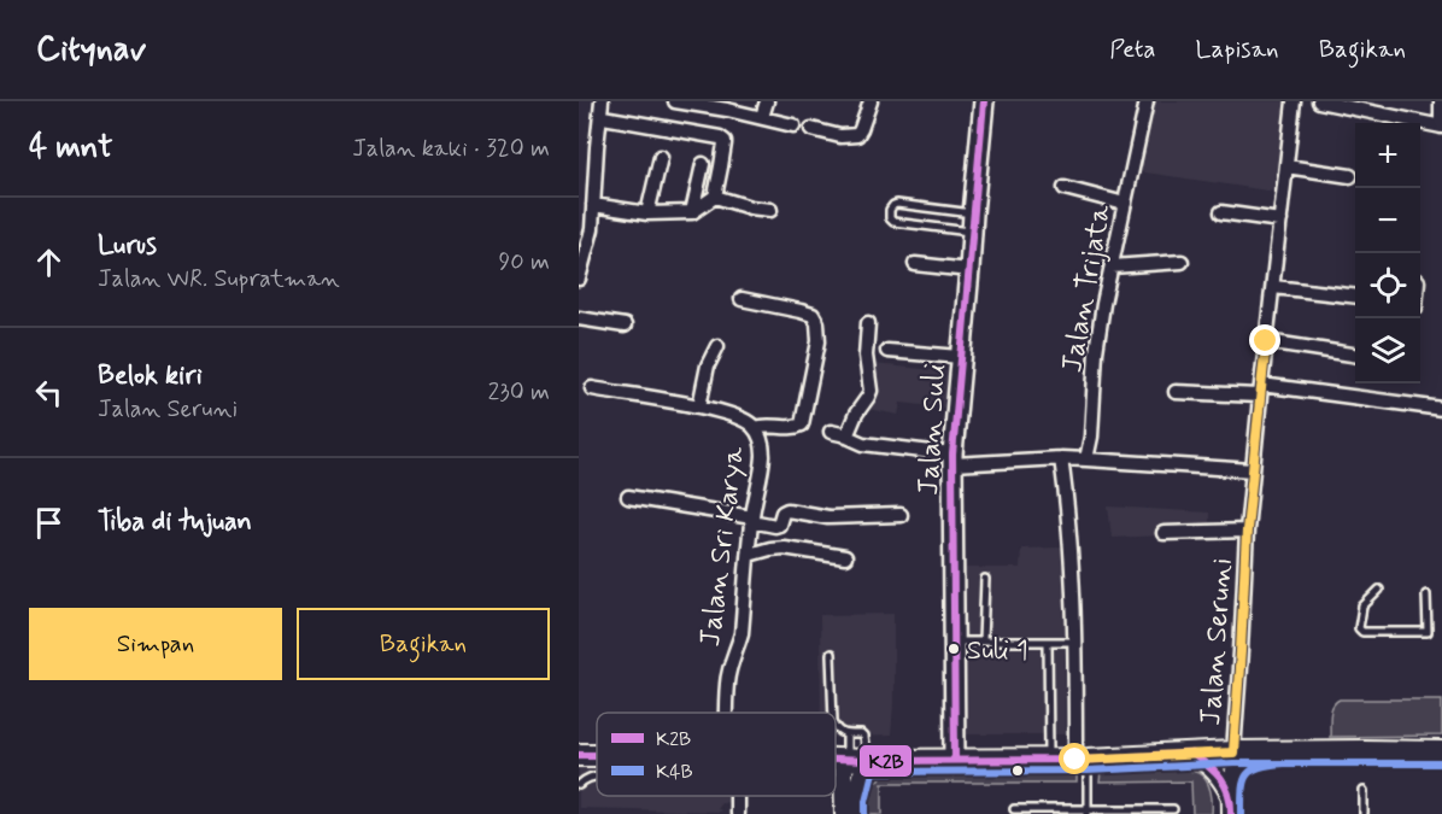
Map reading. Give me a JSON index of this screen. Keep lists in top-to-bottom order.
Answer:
{
  "streets": {
    "main road": ["Jalan Suli"],
    "street": ["Jalan Trijata", "Jalan Sri Karya", "Jalan Seruni"]
  },
  "places": ["Suli 1"],
  "lines": ["transit line K2B", "transit line K4B"],
  "legend": ["K2B", "K4B"],
  "page": {
    "header": "Citynav",
    "nav": ["Peta", "Lapisan", "Bagikan"],
    "heading": ["4 mnt", "Jalan kaki · 320 m"],
    "map_buttons": ["+", "−"],
    "list": [
      ["Lurus", "Jalan WR. Supratman", "90 m"],
      ["Belok kiri", "Jalan Seruni", "230 m"],
      "Tiba di tujuan"
    ],
    "buttons": ["Simpan", "Bagikan"]
  }
}
